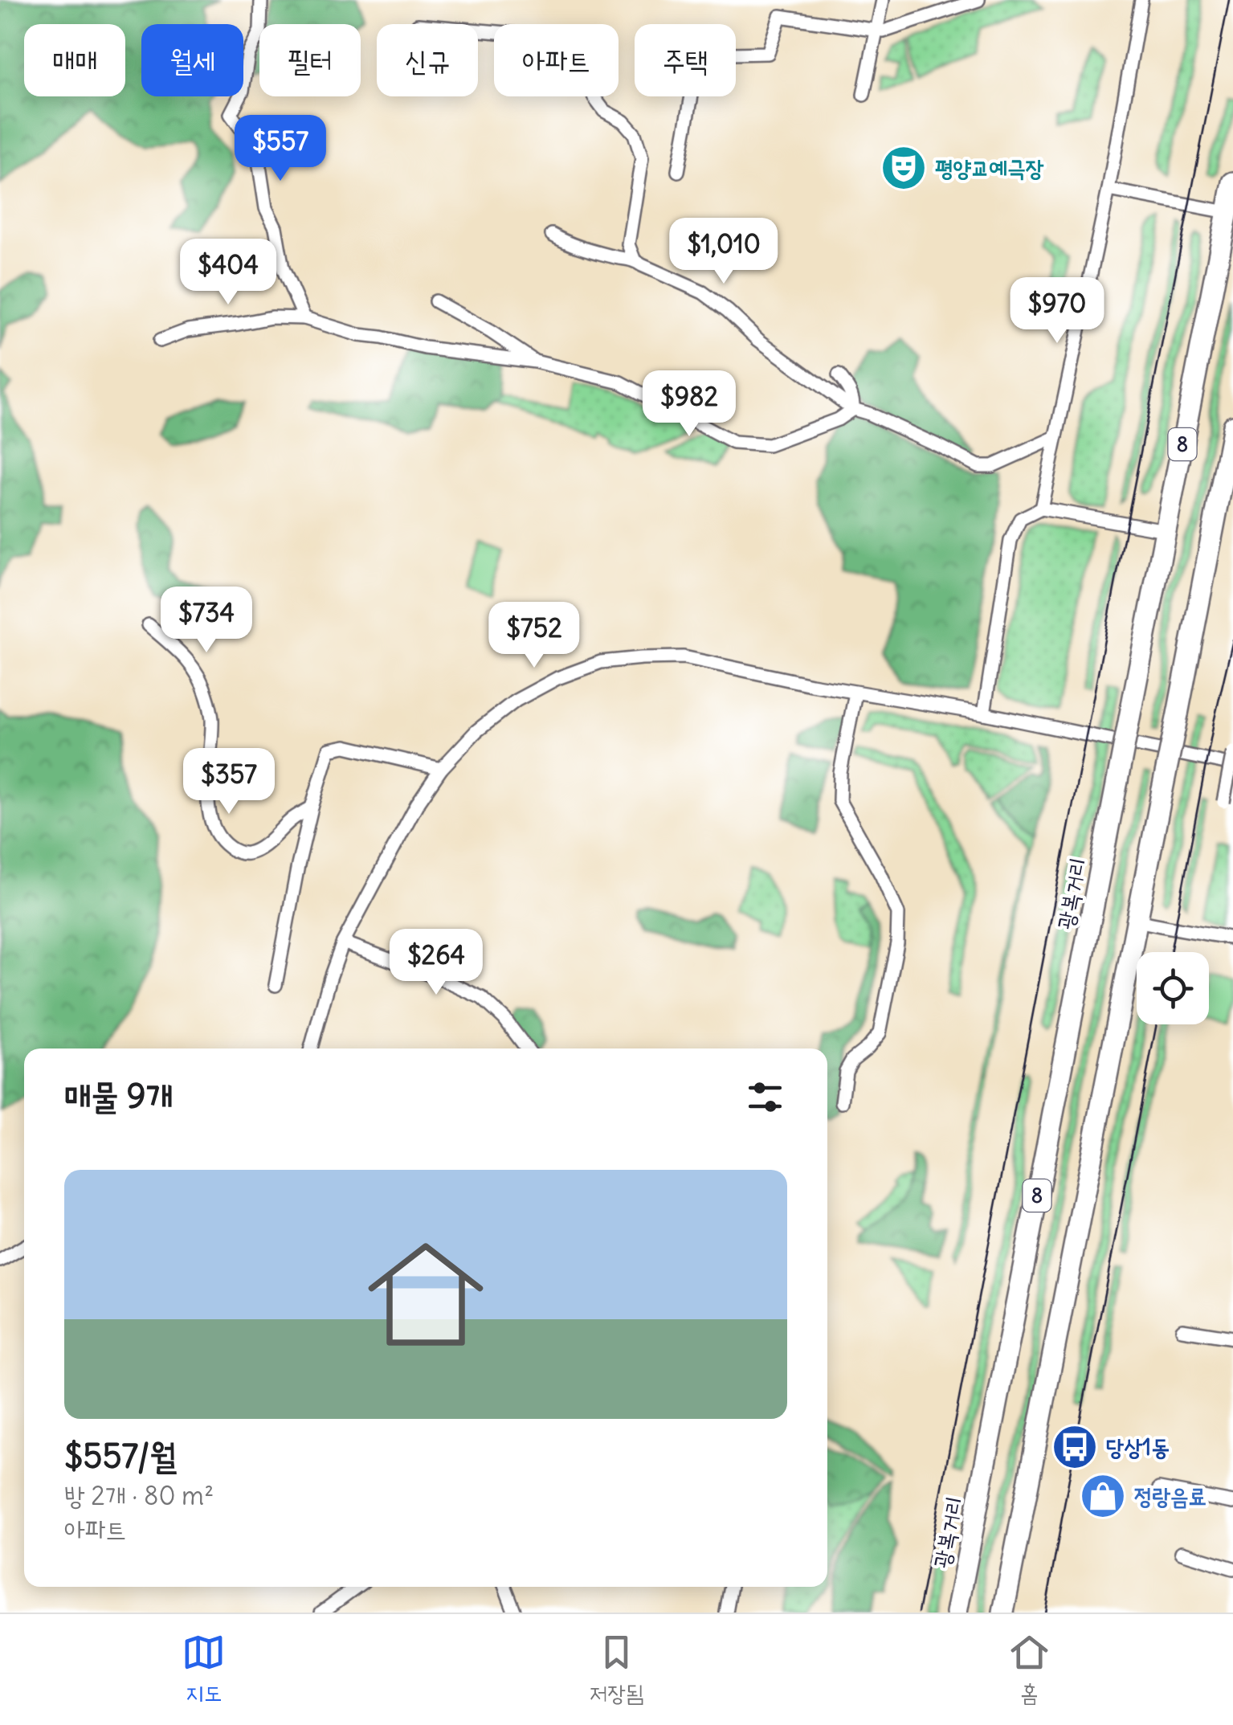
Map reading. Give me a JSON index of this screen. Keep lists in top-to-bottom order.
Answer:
{
  "streets": {
    "highway": ["8", "광복거리"]
  },
  "places": {
    "theatre": ["평양교예극장"],
    "bus stop": ["당상1동"],
    "shop": ["정랑음료"]
  },
  "page": {
    "chip": [
      "매매",
      "월세",
      "필터",
      "신규",
      "아파트",
      "주택"
    ],
    "price": [
      "$557",
      "$1,010",
      "$404",
      "$970",
      "$982",
      "$734",
      "$752",
      "$357",
      "$264"
    ],
    "heading": "매물 9개",
    "list": [
      {
        "name": "$557/월",
        "note": "방 2개 · 80 m² · 아파트"
      }
    ],
    "tabs": ["지도", "저장됨", "홈"]
  }
}
